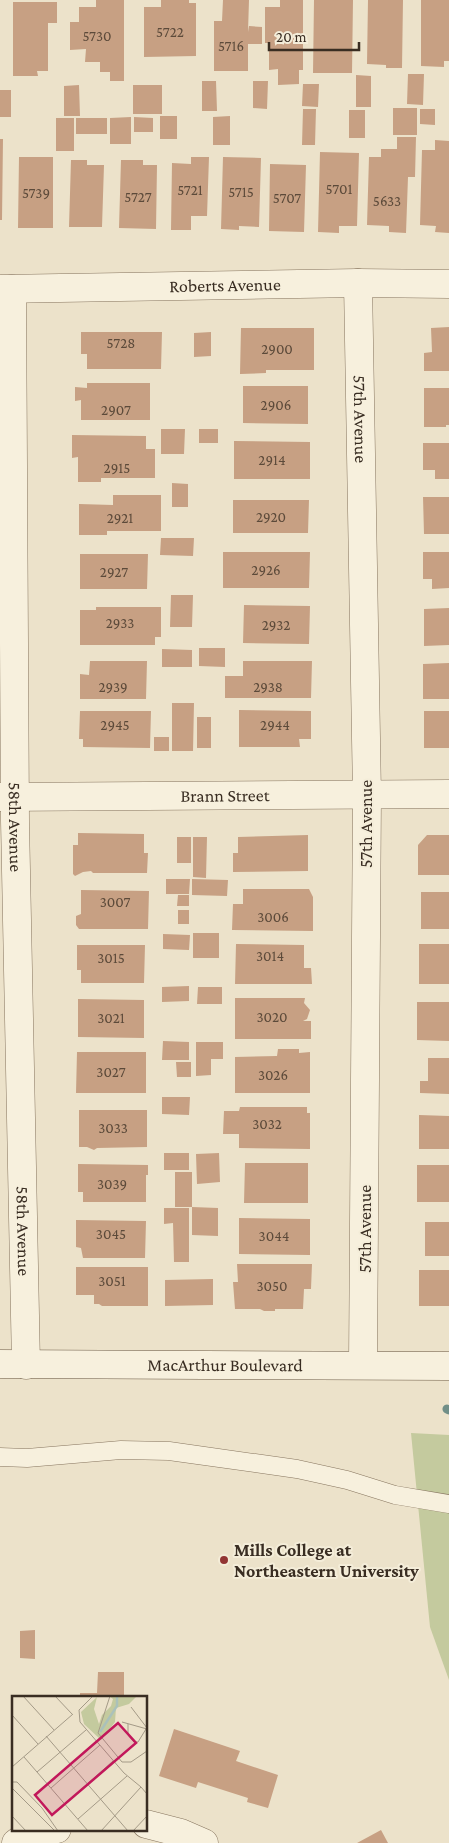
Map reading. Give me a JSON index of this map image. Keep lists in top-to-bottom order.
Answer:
{
  "streets": {
    "street": [
      "Roberts Avenue",
      "57th Avenue",
      "Brann Street",
      "58th Avenue",
      "MacArthur Boulevard"
    ]
  },
  "crossings": [
    ["Roberts Avenue", "57th Avenue"],
    ["Roberts Avenue", "58th Avenue"],
    ["57th Avenue", "Brann Street"],
    ["57th Avenue", "MacArthur Boulevard"],
    ["Brann Street", "58th Avenue"],
    ["58th Avenue", "MacArthur Boulevard"]
  ],
  "places": ["Mills College at Northeastern University"],
  "house_numbers": [
    "5722",
    "5730",
    "5716",
    "5701",
    "5721",
    "5715",
    "5739",
    "5727",
    "5707",
    "5633",
    "5728",
    "2900",
    "2906",
    "2907",
    "2914",
    "2915",
    "2920",
    "2921",
    "2926",
    "2927",
    "2933",
    "2932",
    "2939",
    "2938",
    "2945",
    "2944",
    "3007",
    "3006",
    "3014",
    "3015",
    "3020",
    "3021",
    "3027",
    "3026",
    "3032",
    "3033",
    "3039",
    "3045",
    "3044",
    "3051",
    "3050"
  ],
  "scale_bar": "20 m"
}
